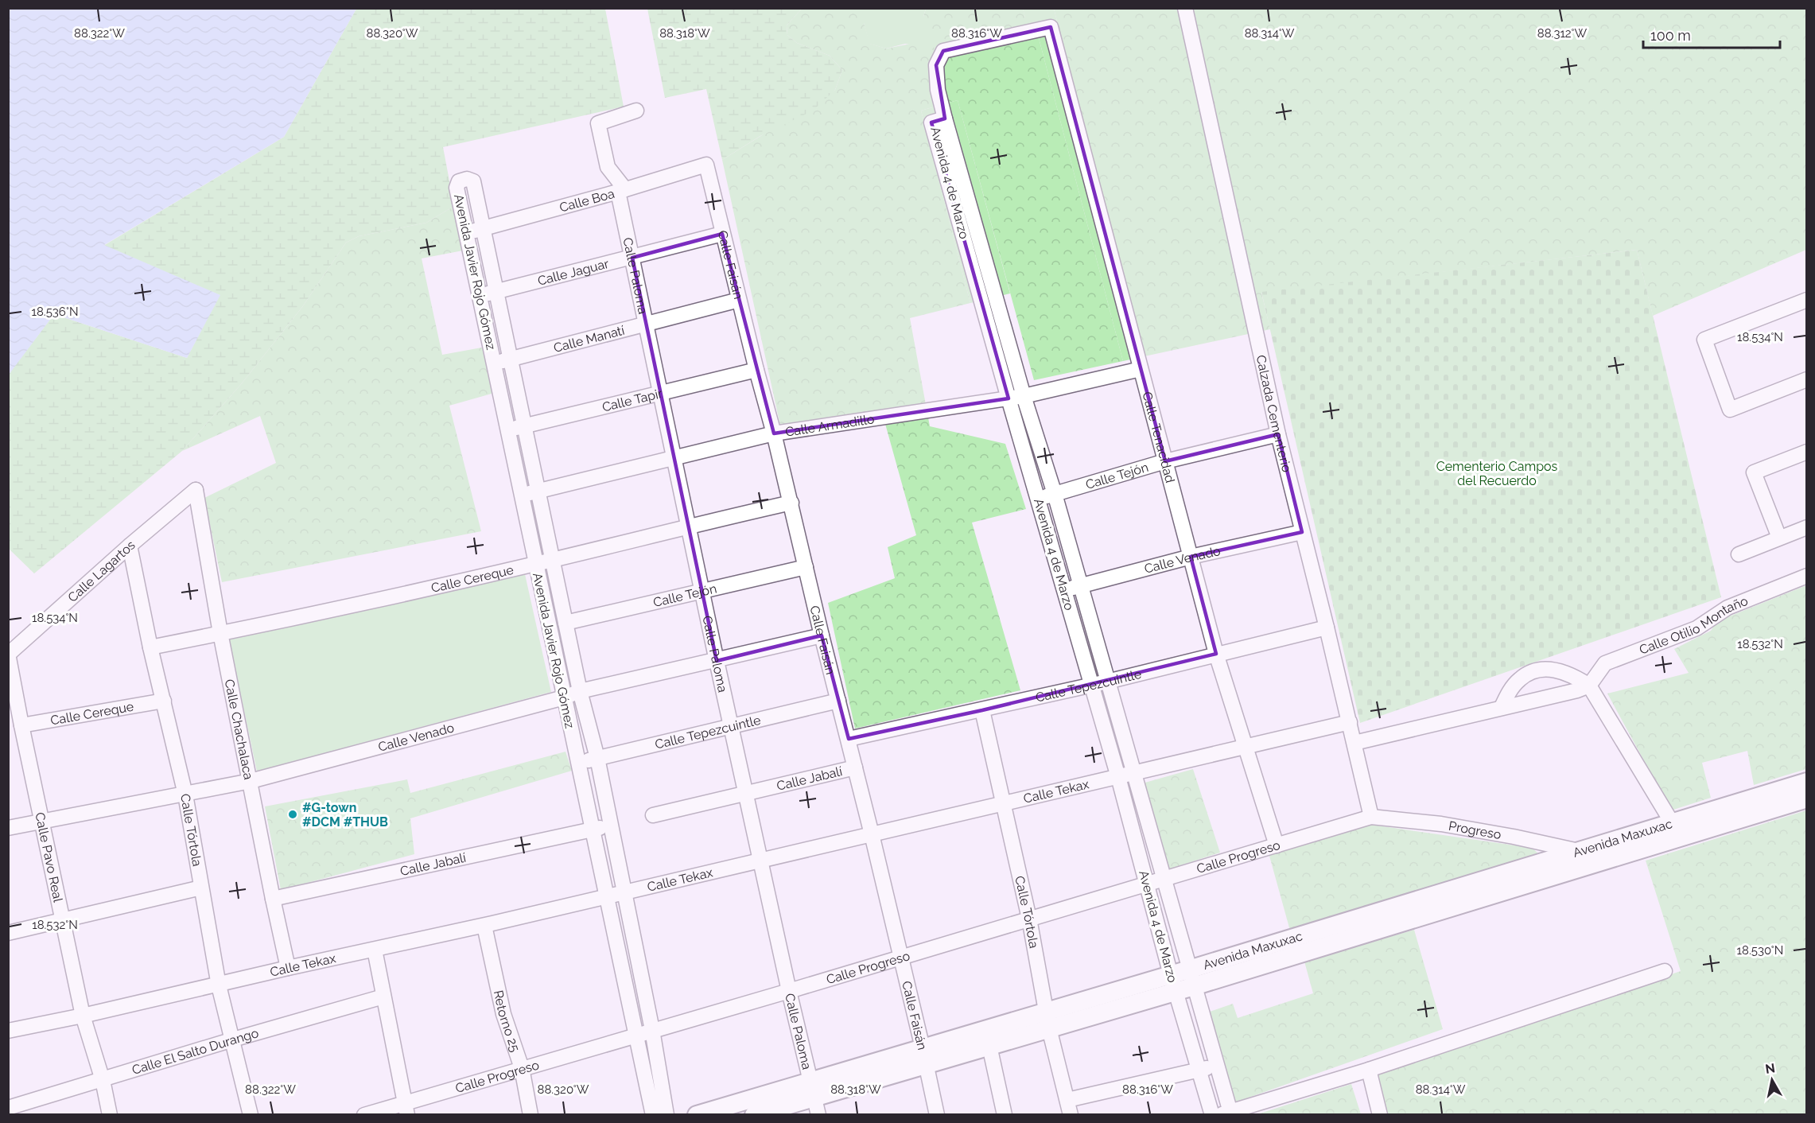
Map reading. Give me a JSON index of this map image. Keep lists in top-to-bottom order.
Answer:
{
  "streets": {
    "main road": ["Avenida Maxuxac"],
    "street": [
      "Avenida 4 de Marzo",
      "Calle Boa",
      "Calle Faisán",
      "Avenida Javier Rojo Gómez",
      "Calle Jaguar",
      "Calle Paloma",
      "Calle Manatí",
      "Calle Tapir",
      "Calzada Cementerio",
      "Calle Armadillo",
      "Calle Tenacidad",
      "Calle Tejón",
      "Calle Venado",
      "Calle Lagartos",
      "Calle Cereque",
      "Calle Otilio Montaño",
      "Calle Tepezcuintle",
      "Calle Chachalaca",
      "Calle Jabalí",
      "Calle Tekax",
      "Calle Tórtola",
      "Progreso",
      "Calle Pavo Real",
      "Calle Progreso",
      "Retorno 25",
      "Calle El Salto Durango"
    ]
  },
  "crossings": [
    ["Avenida 4 de Marzo", "Calle Armadillo"],
    ["Avenida 4 de Marzo", "Calle Tenacidad"],
    ["Avenida 4 de Marzo", "Calle Tejón"],
    ["Avenida 4 de Marzo", "Calle Venado"],
    ["Avenida 4 de Marzo", "Calle Tepezcuintle"],
    ["Avenida 4 de Marzo", "Calle Tekax"],
    ["Avenida 4 de Marzo", "Avenida Maxuxac"],
    ["Avenida 4 de Marzo", "Calle Progreso"],
    ["Calle Boa", "Calle Faisán"],
    ["Calle Boa", "Avenida Javier Rojo Gómez"],
    ["Calle Boa", "Calle Paloma"],
    ["Calle Faisán", "Calle Jaguar"],
    ["Calle Faisán", "Calle Manatí"],
    ["Calle Faisán", "Calle Tapir"],
    ["Calle Faisán", "Calle Armadillo"],
    ["Calle Faisán", "Calle Tejón"],
    ["Calle Faisán", "Calle Venado"],
    ["Calle Faisán", "Calle Cereque"],
    ["Calle Faisán", "Calle Tepezcuintle"],
    ["Calle Faisán", "Calle Jabalí"],
    ["Calle Faisán", "Calle Tekax"],
    ["Calle Faisán", "Avenida Maxuxac"],
    ["Calle Faisán", "Calle Progreso"],
    ["Avenida Javier Rojo Gómez", "Calle Jaguar"],
    ["Avenida Javier Rojo Gómez", "Calle Manatí"],
    ["Avenida Javier Rojo Gómez", "Calle Tapir"],
    ["Avenida Javier Rojo Gómez", "Calle Armadillo"],
    ["Avenida Javier Rojo Gómez", "Calle Tejón"],
    ["Avenida Javier Rojo Gómez", "Calle Venado"],
    ["Avenida Javier Rojo Gómez", "Calle Cereque"],
    ["Avenida Javier Rojo Gómez", "Calle Tepezcuintle"],
    ["Avenida Javier Rojo Gómez", "Calle Jabalí"],
    ["Avenida Javier Rojo Gómez", "Calle Tekax"],
    ["Avenida Javier Rojo Gómez", "Calle Progreso"],
    ["Calle Jaguar", "Calle Paloma"],
    ["Calle Paloma", "Calle Manatí"],
    ["Calle Paloma", "Calle Tapir"],
    ["Calle Paloma", "Calle Armadillo"],
    ["Calle Paloma", "Calle Tejón"],
    ["Calle Paloma", "Calle Venado"],
    ["Calle Paloma", "Calle Cereque"],
    ["Calle Paloma", "Calle Tepezcuintle"],
    ["Calle Paloma", "Calle Jabalí"],
    ["Calle Paloma", "Calle Tekax"],
    ["Calle Paloma", "Avenida Maxuxac"],
    ["Calle Paloma", "Calle Progreso"],
    ["Calzada Cementerio", "Calle Tejón"],
    ["Calzada Cementerio", "Calle Venado"],
    ["Calzada Cementerio", "Calle Tepezcuintle"],
    ["Calzada Cementerio", "Calle Tekax"],
    ["Calzada Cementerio", "Progreso"],
    ["Calzada Cementerio", "Calle Progreso"],
    ["Calle Armadillo", "Calle Tenacidad"],
    ["Calle Tenacidad", "Calle Tejón"],
    ["Calle Tenacidad", "Calle Venado"],
    ["Calle Tenacidad", "Calle Tepezcuintle"],
    ["Calle Tenacidad", "Calle Tekax"],
    ["Calle Tenacidad", "Calle Progreso"],
    ["Calle Venado", "Calle Chachalaca"],
    ["Calle Venado", "Calle Tórtola"],
    ["Calle Venado", "Calle Pavo Real"],
    ["Calle Lagartos", "Calle Chachalaca"],
    ["Calle Lagartos", "Calle Tórtola"],
    ["Calle Lagartos", "Calle Pavo Real"],
    ["Calle Cereque", "Calle Chachalaca"],
    ["Calle Cereque", "Calle Tórtola"],
    ["Calle Cereque", "Calle Pavo Real"],
    ["Calle Tepezcuintle", "Calle Tórtola"],
    ["Calle Chachalaca", "Calle Jabalí"],
    ["Calle Chachalaca", "Calle Tekax"],
    ["Calle Tekax", "Calle Tórtola"],
    ["Calle Tekax", "Calle Pavo Real"],
    ["Calle Tekax", "Retorno 25"],
    ["Calle Tórtola", "Avenida Maxuxac"],
    ["Calle Tórtola", "Calle Progreso"],
    ["Calle Tórtola", "Calle El Salto Durango"],
    ["Progreso", "Avenida Maxuxac"],
    ["Progreso", "Calle Progreso"],
    ["Calle Pavo Real", "Calle El Salto Durango"],
    ["Calle Progreso", "Retorno 25"]
  ],
  "parks": ["Cementerio Campos del Recuerdo"],
  "places": ["#G-town #DCM #THUB"],
  "scale_bar": "100 m",
  "north": "top",
  "coordinates": [
    "88.322°W",
    "88.320°W",
    "88.318°W",
    "88.316°W",
    "88.312°W",
    "88.314°W",
    "18.536°N",
    "18.534°N",
    "18.532°N",
    "18.530°N"
  ]
}
